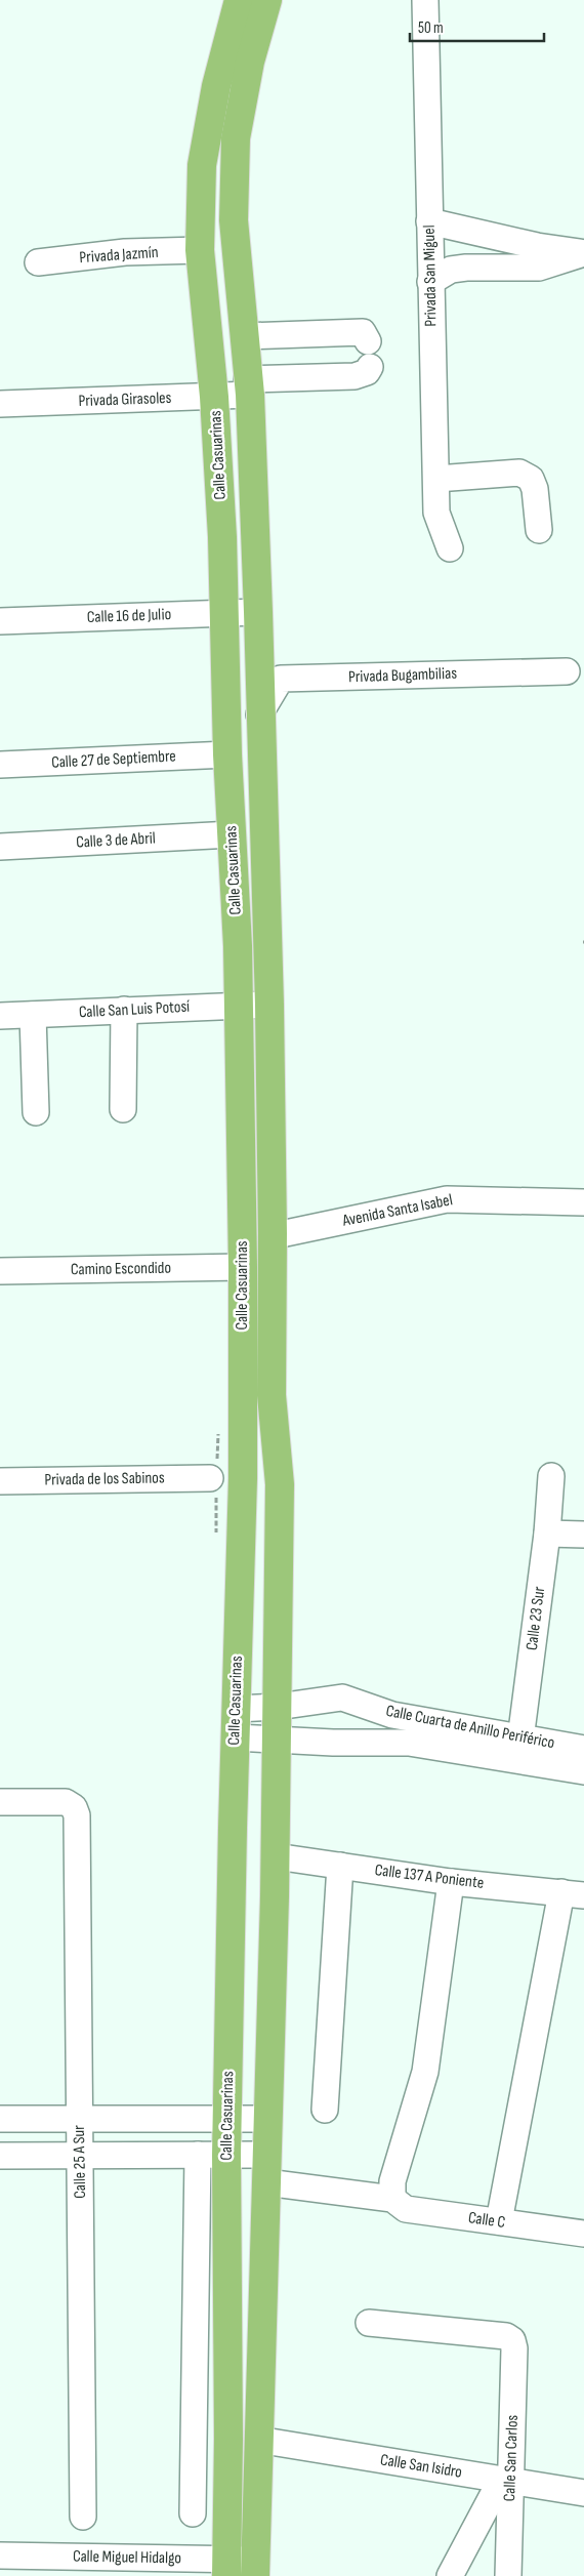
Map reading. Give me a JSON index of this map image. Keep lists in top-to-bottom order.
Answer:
{
  "streets": {
    "main road": ["Calle Casuarinas"],
    "street": [
      "Privada Jazmín",
      "Privada San Miguel",
      "Privada Girasoles",
      "Calle 16 de Julio",
      "Privada Bugambilias",
      "Calle 27 de Septiembre",
      "Calle 3 de Abril",
      "Calle San Luis Potosí",
      "Avenida Santa Isabel",
      "Camino Escondido",
      "Privada de los Sabinos",
      "Calle 23 Sur",
      "Calle Cuarta de Anillo Periférico",
      "Calle 137 A Poniente",
      "Calle 25 A Sur",
      "Calle C",
      "Calle San Carlos",
      "Calle San Isidro",
      "Calle Miguel Hidalgo"
    ]
  },
  "crossings": [
    ["Privada Jazmín", "Calle Casuarinas"],
    ["Privada Girasoles", "Calle Casuarinas"],
    ["Calle Casuarinas", "Calle 16 de Julio"],
    ["Calle Casuarinas", "Privada Bugambilias"],
    ["Calle Casuarinas", "Calle 27 de Septiembre"],
    ["Calle Casuarinas", "Calle 3 de Abril"],
    ["Calle Casuarinas", "Calle San Luis Potosí"],
    ["Calle Casuarinas", "Avenida Santa Isabel"],
    ["Calle Casuarinas", "Camino Escondido"],
    ["Calle Casuarinas", "Calle Cuarta de Anillo Periférico"],
    ["Calle Casuarinas", "Calle 137 A Poniente"],
    ["Calle Casuarinas", "Calle C"],
    ["Calle Casuarinas", "Calle San Isidro"],
    ["Calle Casuarinas", "Calle Miguel Hidalgo"],
    ["Calle 23 Sur", "Calle Cuarta de Anillo Periférico"],
    ["Calle San Carlos", "Calle San Isidro"]
  ],
  "scale_bar": "50 m"
}
